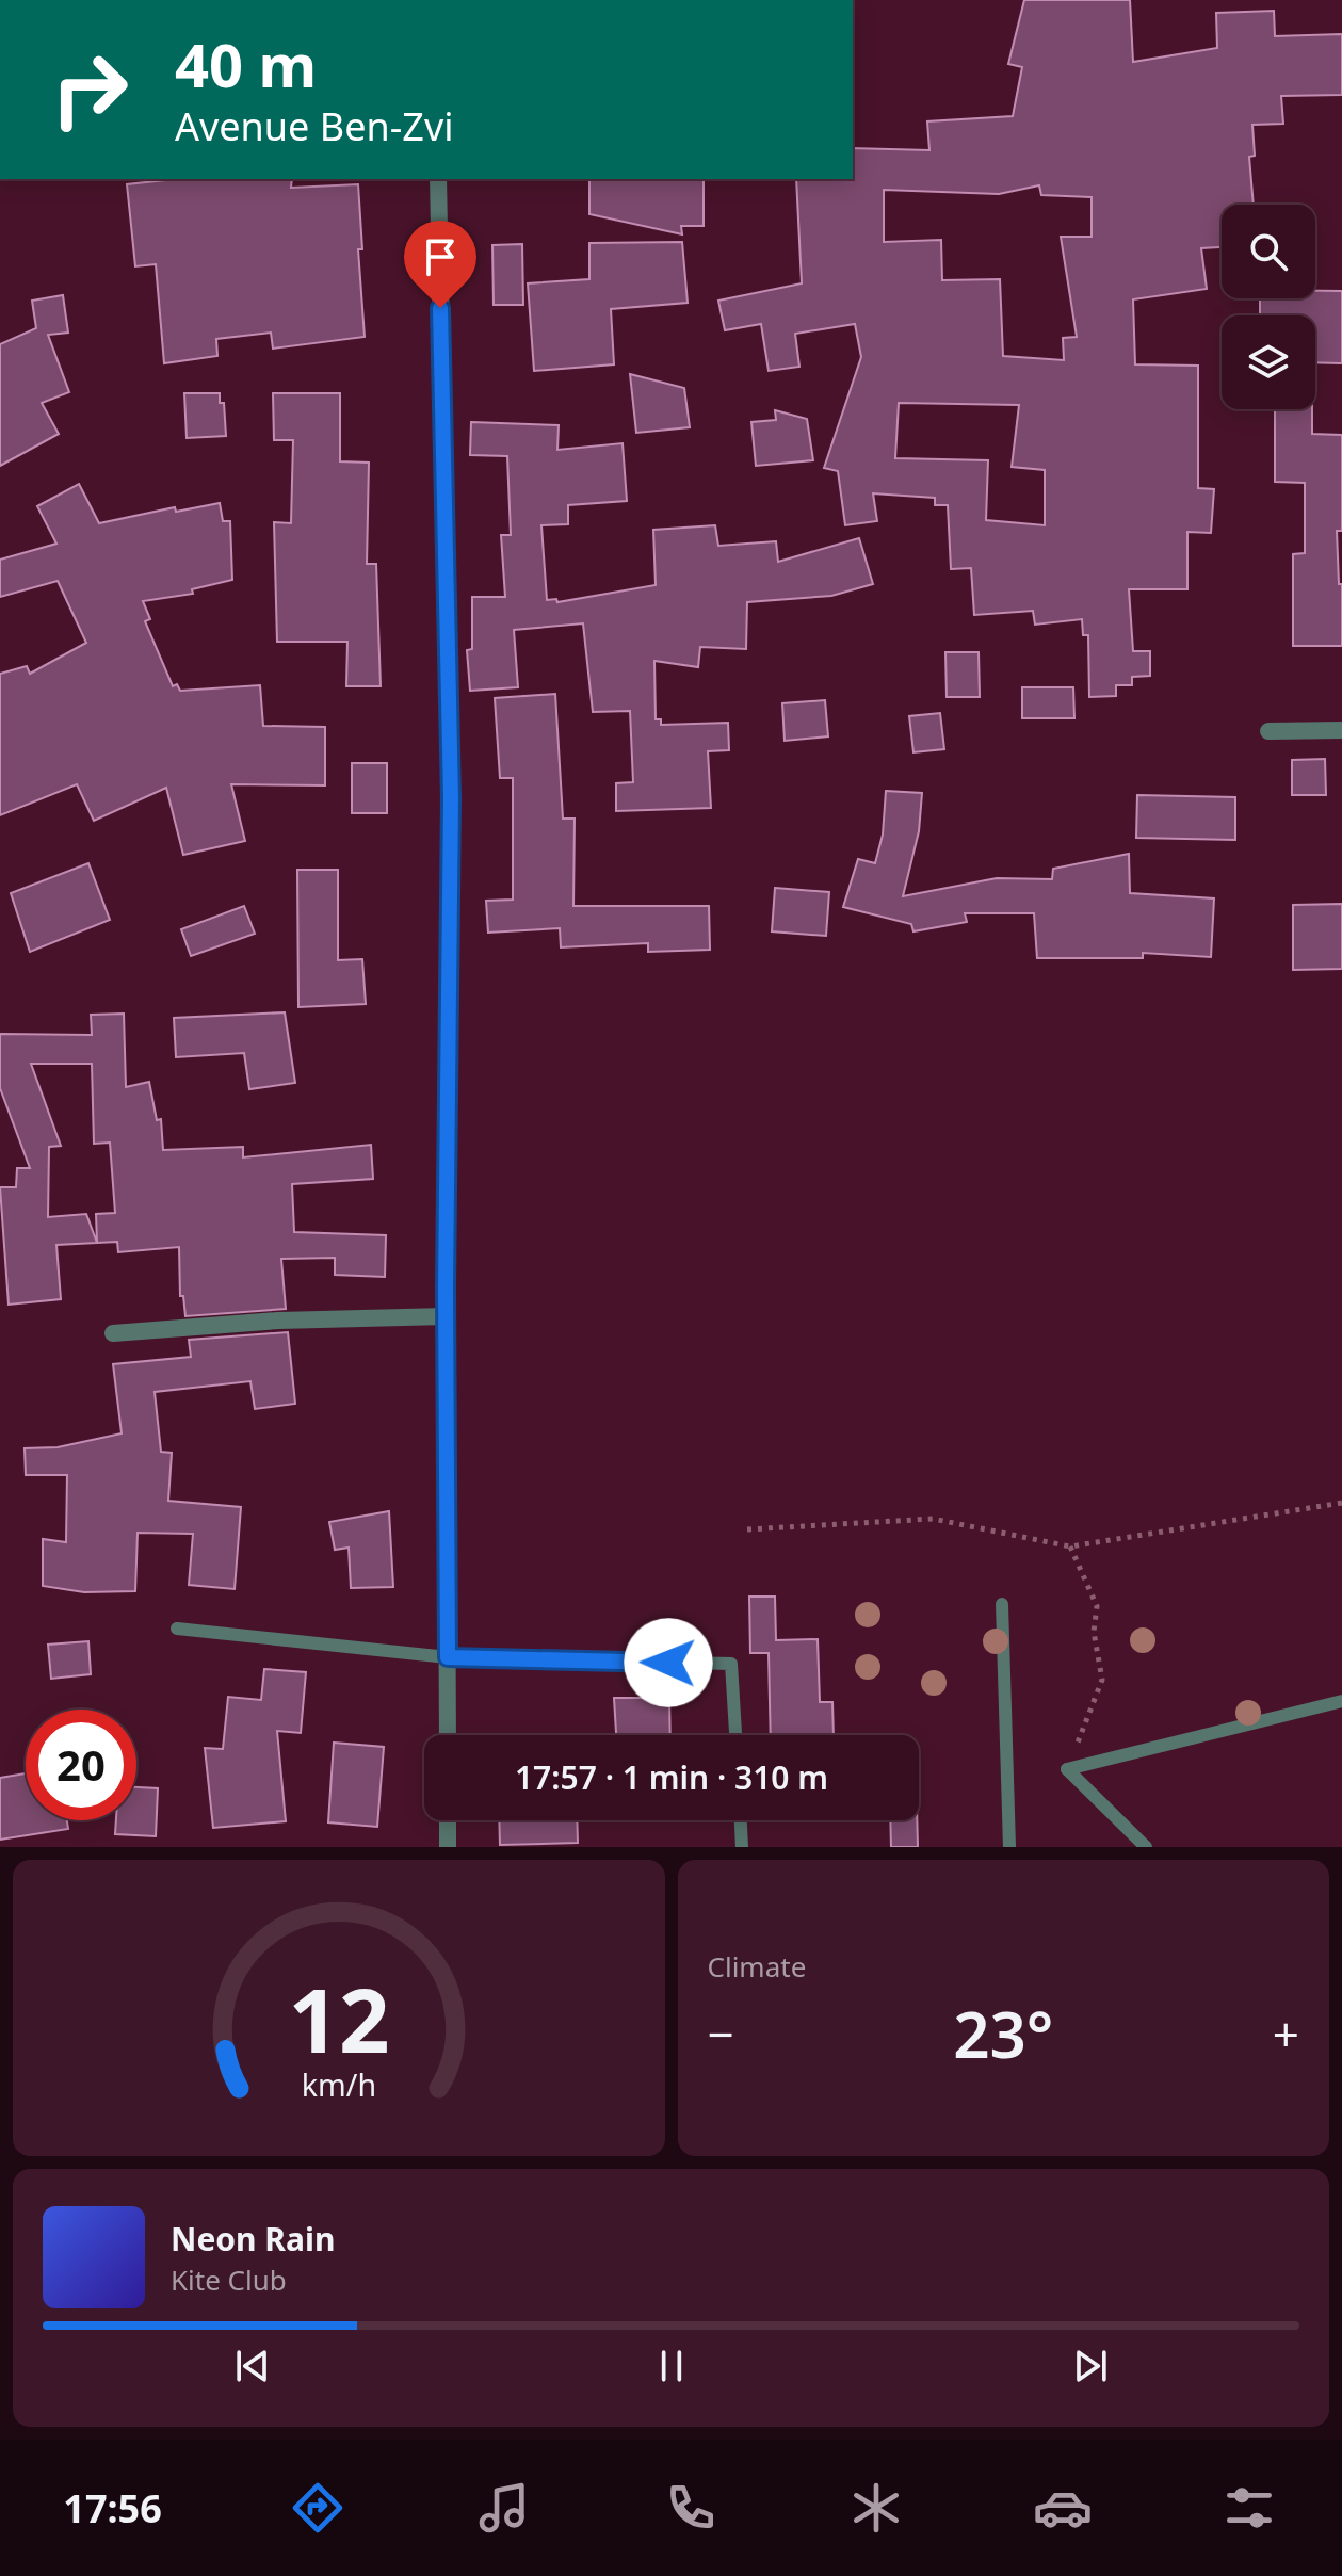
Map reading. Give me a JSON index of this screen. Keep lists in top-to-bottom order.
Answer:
{
  "page": {
    "turn": ["40 m", "Avenue Ben-Zvi"],
    "limit": "20",
    "trip": "17:57 · 1 min · 310 m",
    "tile": "Climate",
    "heat": ["−", "23°", "+"],
    "song": ["Neon Rain", "Kite Club"],
    "tabs": "17:56",
    "gauge": ["12", "km/h"]
  }
}
